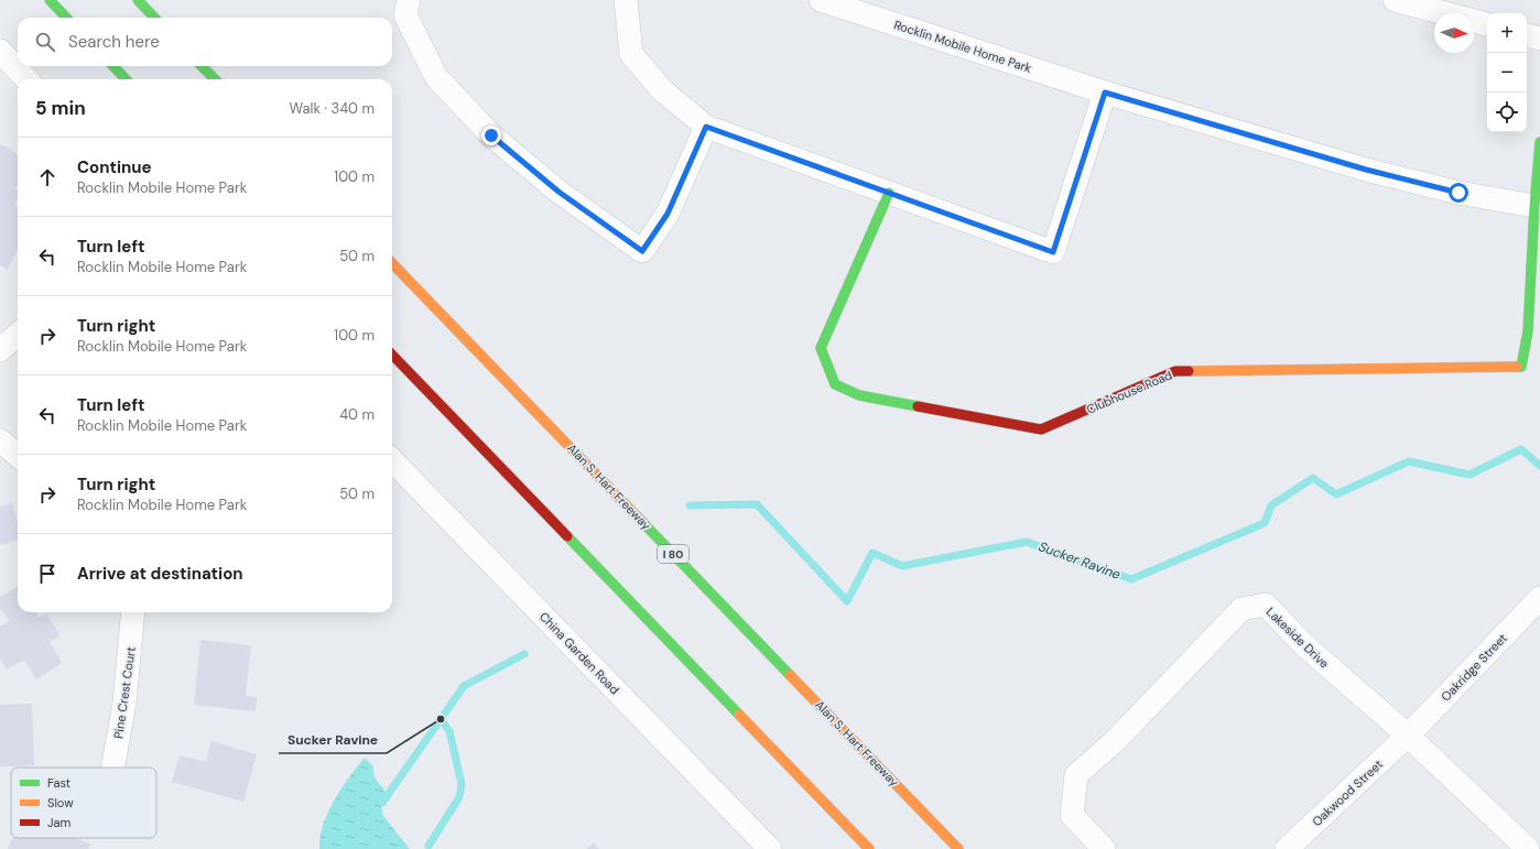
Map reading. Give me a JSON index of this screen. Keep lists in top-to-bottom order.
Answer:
{
  "streets": {
    "main road": ["Clubhouse Road", "Alan S. Hart Freeway", "I 80"],
    "street": [
      "Rocklin Mobile Home Park",
      "Lakeside Drive",
      "China Garden Road",
      "Oakridge Street",
      "Pine Crest Court",
      "Oakwood Street"
    ]
  },
  "crossings": [
    ["Rocklin Mobile Home Park", "Clubhouse Road"],
    ["Lakeside Drive", "Oakridge Street"],
    ["Lakeside Drive", "Oakwood Street"],
    ["Oakridge Street", "Oakwood Street"]
  ],
  "water": ["Sucker Ravine"],
  "places": ["Sucker Ravine"],
  "legend": ["Fast", "Slow", "Jam"],
  "north": "right",
  "page": {
    "map_buttons": ["+", "−"],
    "search": "Search here",
    "heading": ["5 min", "Walk · 340 m"],
    "list": [
      ["Continue", "Rocklin Mobile Home Park", "100 m"],
      ["Turn left", "Rocklin Mobile Home Park", "50 m"],
      ["Turn right", "Rocklin Mobile Home Park", "100 m"],
      ["Turn left", "Rocklin Mobile Home Park", "40 m"],
      ["Turn right", "Rocklin Mobile Home Park", "50 m"],
      "Arrive at destination"
    ]
  }
}
